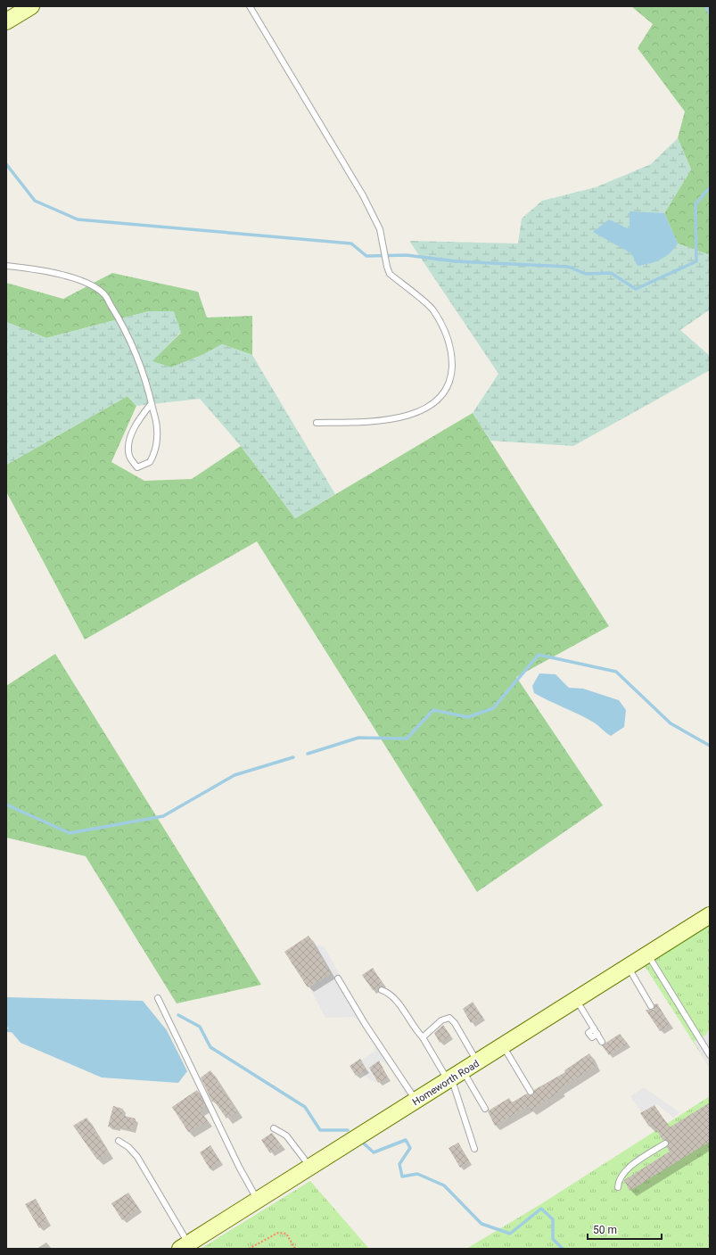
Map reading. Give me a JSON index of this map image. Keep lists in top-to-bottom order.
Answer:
{
  "streets": {
    "street": ["Homeworth Road"]
  },
  "scale_bar": "50 m"
}
